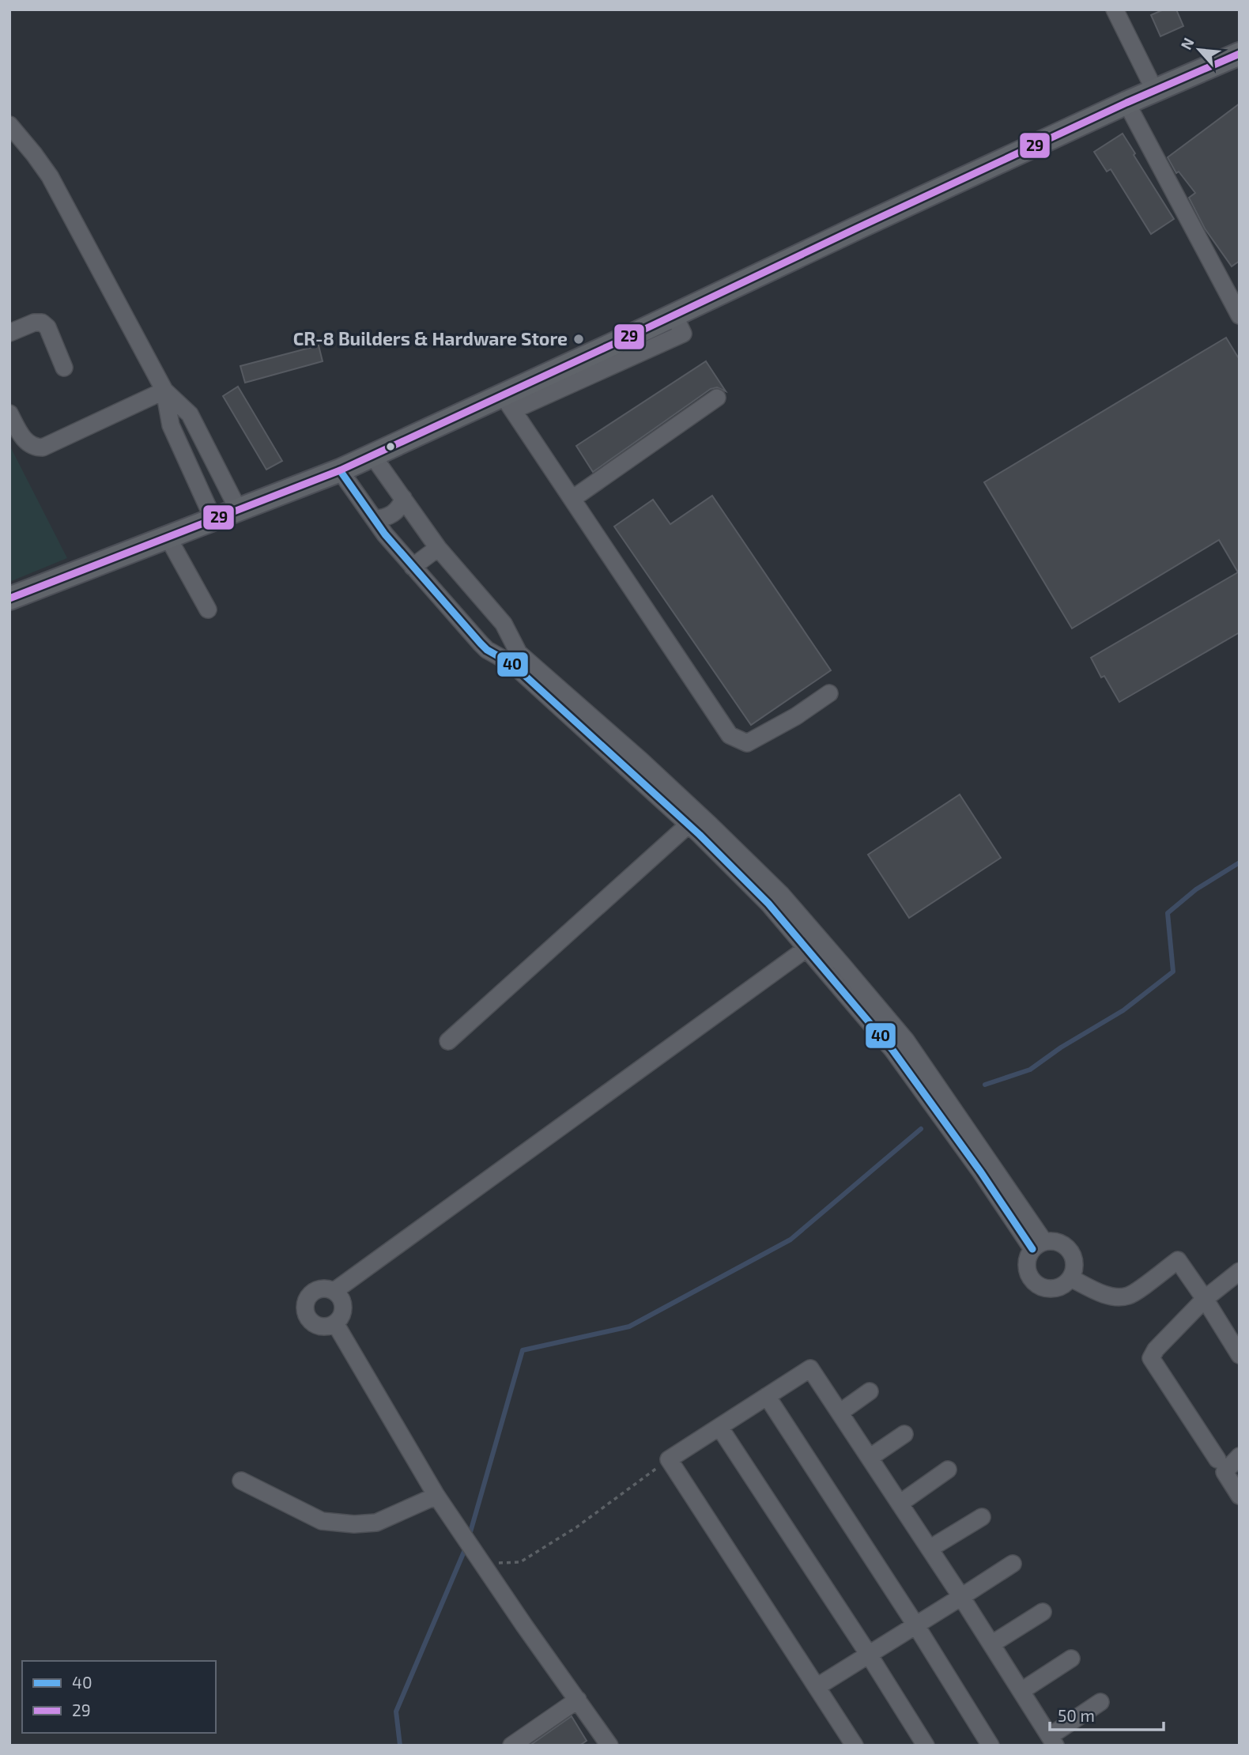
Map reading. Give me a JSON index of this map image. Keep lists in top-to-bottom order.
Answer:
{
  "places": ["CR-8 Builders & Hardware Store"],
  "lines": ["transit line 29", "transit line 40"],
  "legend": ["40", "29"],
  "scale_bar": "50 m",
  "north": "top left"
}
